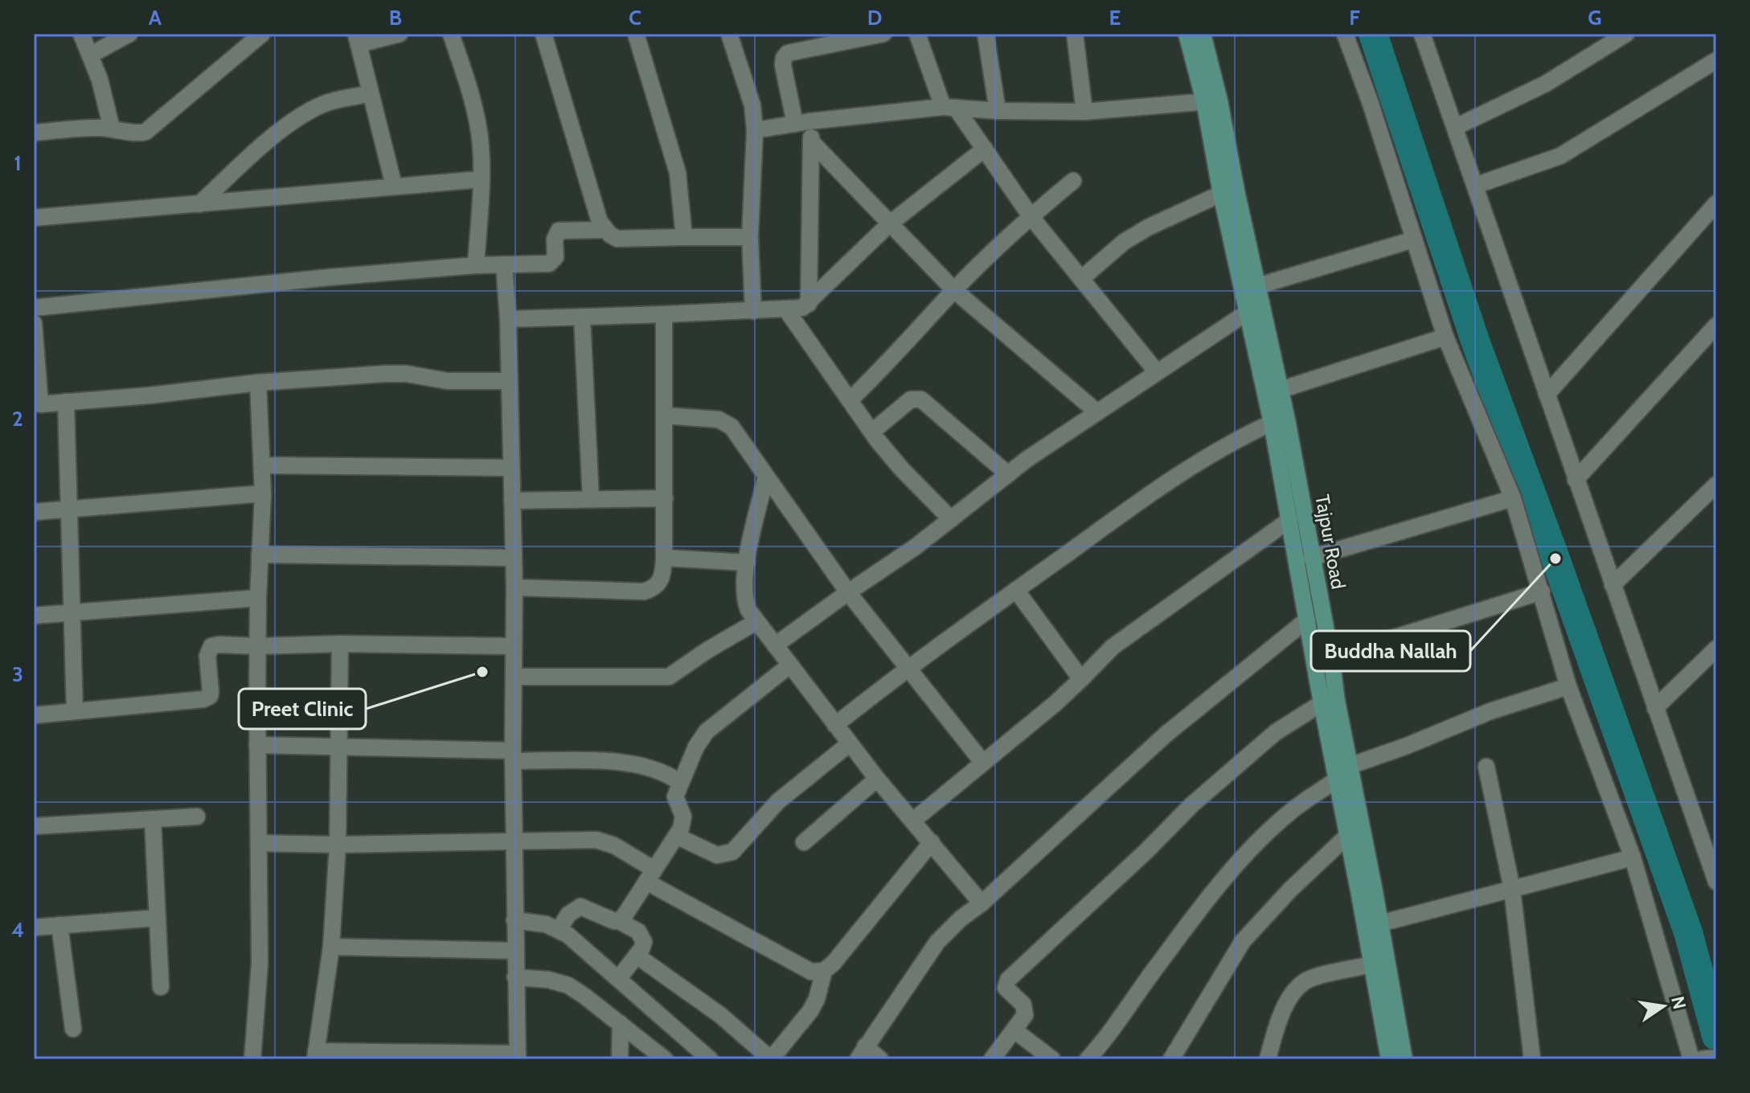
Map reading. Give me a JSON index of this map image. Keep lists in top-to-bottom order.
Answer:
{
  "streets": {
    "main road": ["Tajpur Road"]
  },
  "places": ["Buddha Nallah", "Preet Clinic"],
  "north": "right",
  "grid": {
    "columns": [
      "A",
      "B",
      "C",
      "D",
      "E",
      "F",
      "G"
    ],
    "rows": [
      "1",
      "2",
      "3",
      "4"
    ]
  }
}
